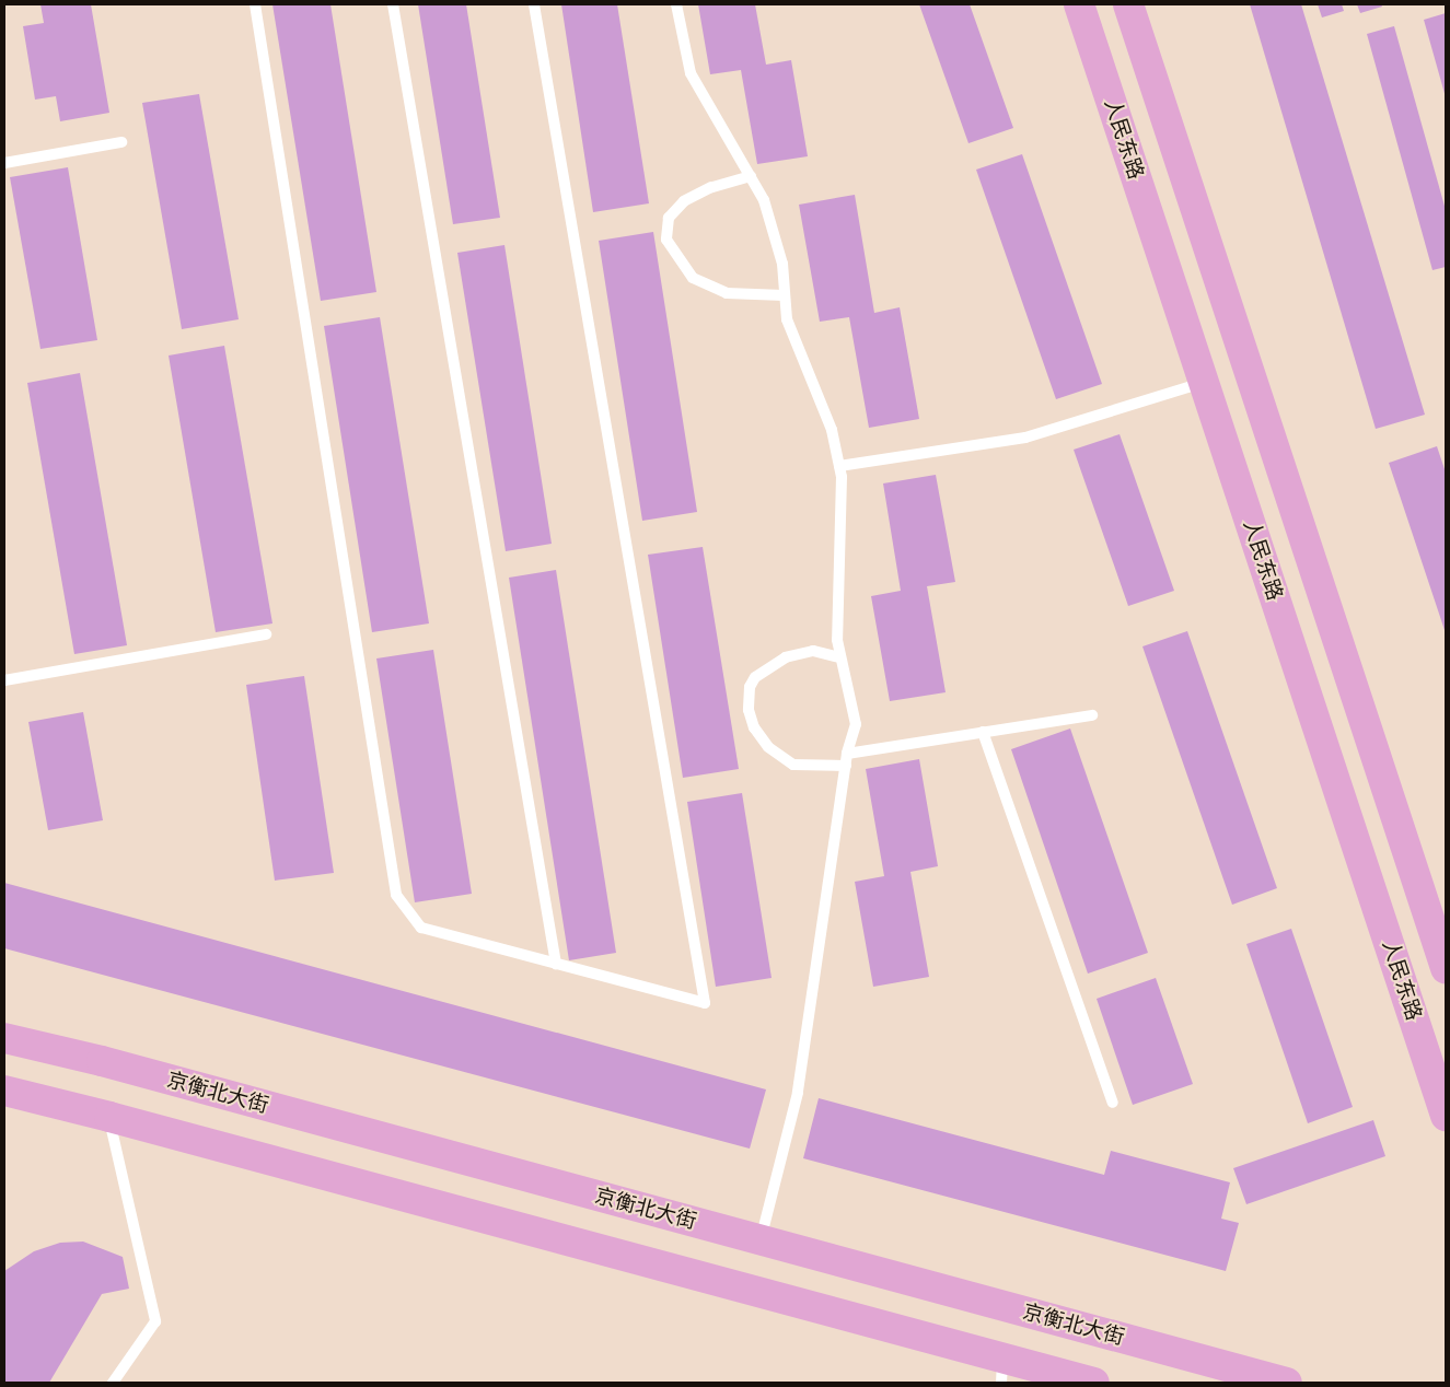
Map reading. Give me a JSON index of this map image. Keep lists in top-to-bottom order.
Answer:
{
  "streets": {
    "main road": ["人民东路", "京衡北大街"]
  }
}
